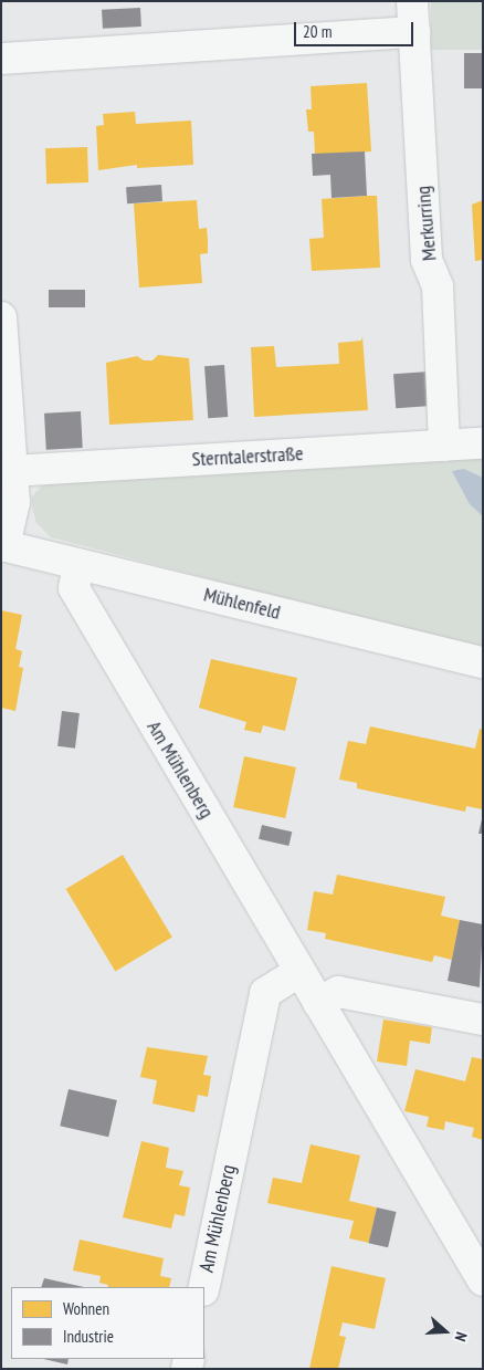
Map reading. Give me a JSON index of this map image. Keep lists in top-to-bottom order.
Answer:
{
  "streets": {
    "street": [
      "Merkurring",
      "Sterntalerstraße",
      "Mühlenfeld",
      "Am Mühlenberg"
    ]
  },
  "crossings": [
    ["Merkurring", "Sterntalerstraße"],
    ["Mühlenfeld", "Am Mühlenberg"]
  ],
  "legend": ["Wohnen", "Industrie"],
  "scale_bar": "20 m",
  "north": "right"
}
